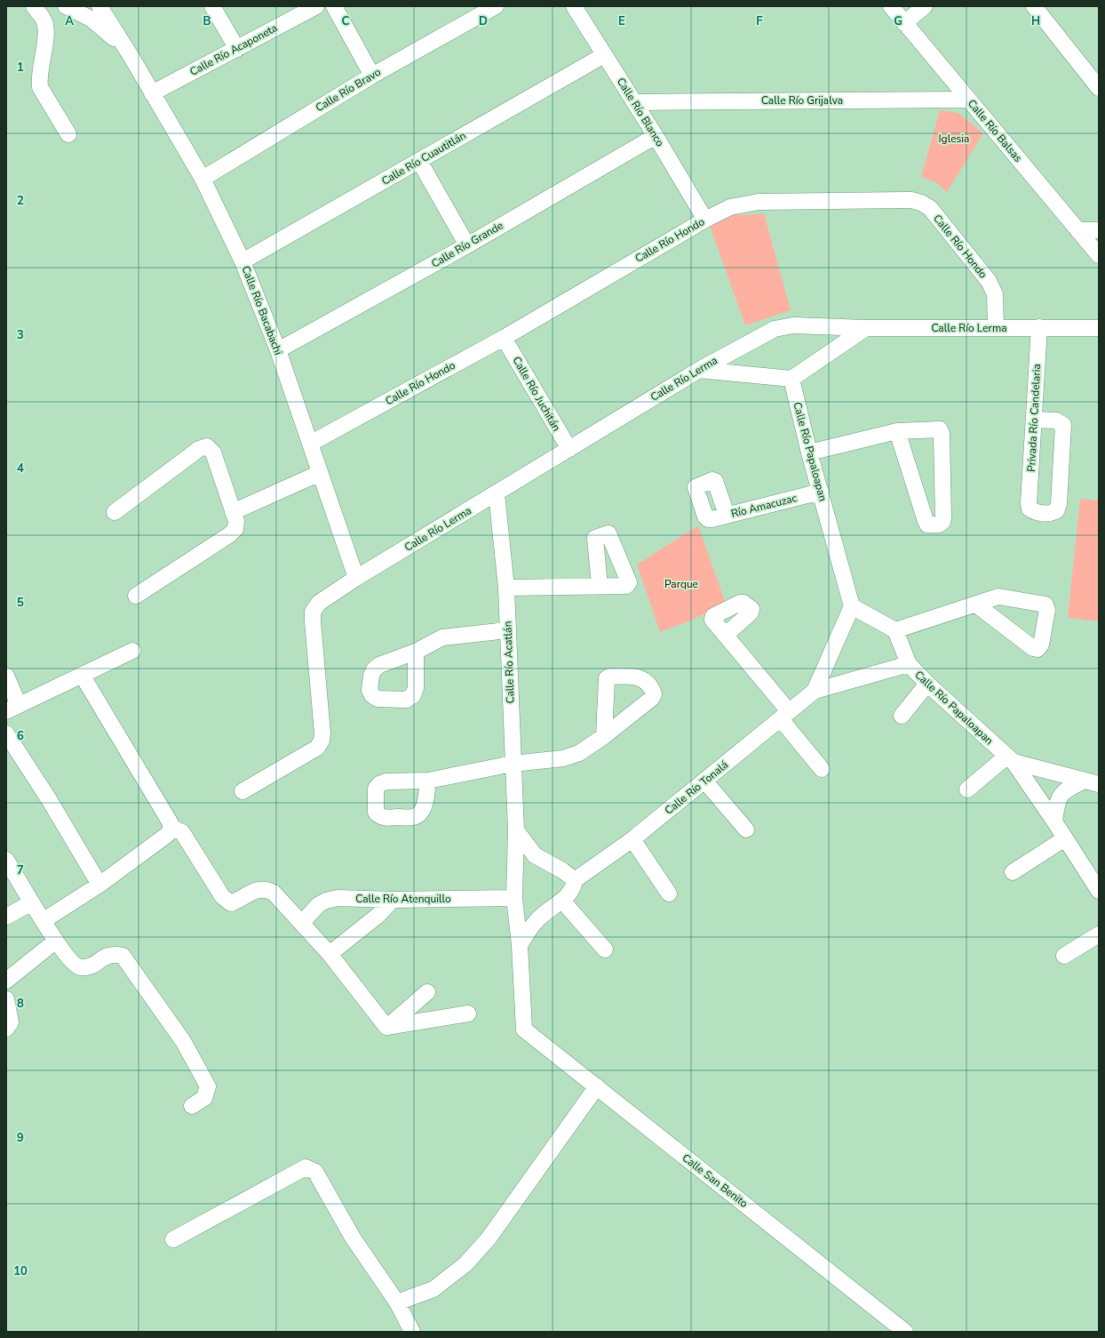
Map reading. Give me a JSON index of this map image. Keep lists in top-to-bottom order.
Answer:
{
  "streets": {
    "street": [
      "Calle Río Acaponeta",
      "Calle Río Bravo",
      "Calle Río Grijalva",
      "Calle Río Blanco",
      "Calle Río Balsas",
      "Calle Río Cuautitlán",
      "Calle Río Hondo",
      "Calle Río Grande",
      "Calle Río Bacabachi",
      "Calle Río Lerma",
      "Calle Río Juchitán",
      "Privada Río Candelaria",
      "Calle Río Papaloapan",
      "Río Amacuzac",
      "Calle Río Acatlán",
      "Calle Río Tonalá",
      "Calle Río Atenquillo",
      "Calle San Benito"
    ]
  },
  "crossings": [
    ["Calle Río Acaponeta", "Calle Río Bacabachi"],
    ["Calle Río Bravo", "Calle Río Bacabachi"],
    ["Calle Río Grijalva", "Calle Río Blanco"],
    ["Calle Río Grijalva", "Calle Río Balsas"],
    ["Calle Río Blanco", "Calle Río Cuautitlán"],
    ["Calle Río Blanco", "Calle Río Hondo"],
    ["Calle Río Blanco", "Calle Río Grande"],
    ["Calle Río Cuautitlán", "Calle Río Bacabachi"],
    ["Calle Río Hondo", "Calle Río Bacabachi"],
    ["Calle Río Hondo", "Calle Río Lerma"],
    ["Calle Río Hondo", "Calle Río Juchitán"],
    ["Calle Río Grande", "Calle Río Bacabachi"],
    ["Calle Río Bacabachi", "Calle Río Lerma"],
    ["Calle Río Lerma", "Calle Río Juchitán"],
    ["Calle Río Lerma", "Privada Río Candelaria"],
    ["Calle Río Lerma", "Calle Río Acatlán"],
    ["Calle Río Papaloapan", "Río Amacuzac"],
    ["Calle Río Papaloapan", "Calle Río Tonalá"],
    ["Calle Río Acatlán", "Calle Río Tonalá"],
    ["Calle Río Acatlán", "Calle Río Atenquillo"],
    ["Calle Río Acatlán", "Calle San Benito"],
    ["Calle Río Tonalá", "Calle Río Atenquillo"]
  ],
  "parks": ["Iglesia", "Parque"],
  "grid": {
    "columns": [
      "A",
      "B",
      "C",
      "D",
      "E",
      "F",
      "G",
      "H"
    ],
    "rows": [
      "1",
      "2",
      "3",
      "4",
      "5",
      "6",
      "7",
      "8",
      "9",
      "10"
    ]
  }
}
